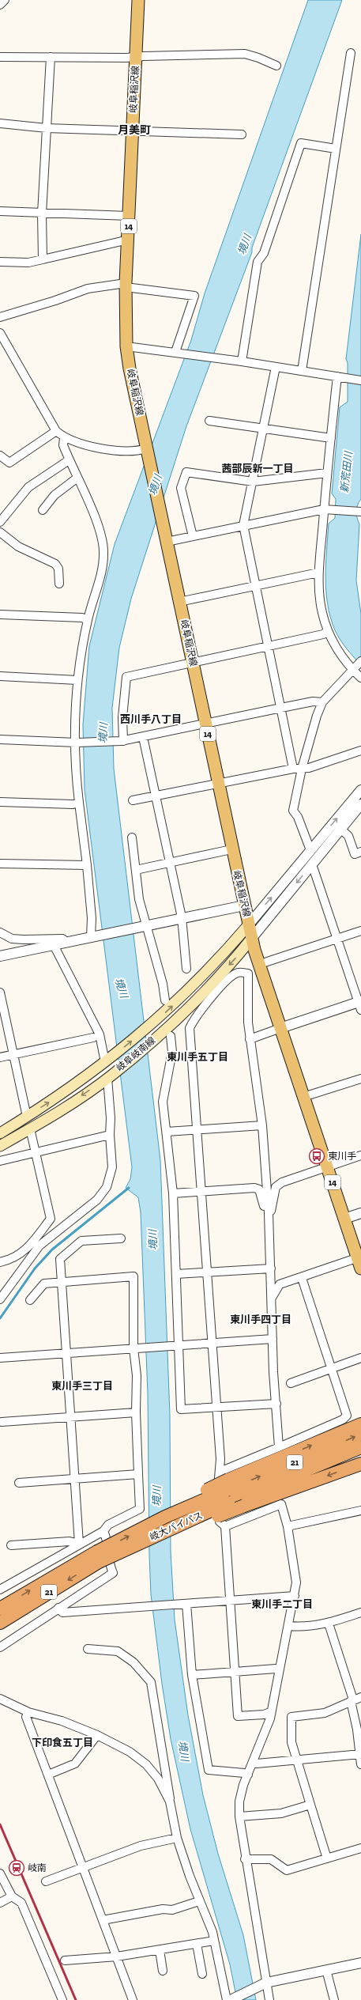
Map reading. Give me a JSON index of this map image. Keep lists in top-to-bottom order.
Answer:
{
  "streets": {
    "highway": ["21", "岐大バイパス"],
    "main road": ["岐阜稲沢線", "14", "岐阜岐南線"]
  },
  "crossings": [
    ["岐阜稲沢線", "岐阜岐南線"],
    ["21", "岐大バイパス"]
  ],
  "districts": [
    "月美町",
    "茜部辰新一丁目",
    "西川手八丁目",
    "東川手五丁目",
    "東川手四丁目",
    "東川手三丁目",
    "東川手二丁目",
    "下印食五丁目"
  ],
  "water": ["境川", "新荒田川"],
  "places": {
    "bus stop": ["東川手"],
    "station": ["岐南"]
  }
}
